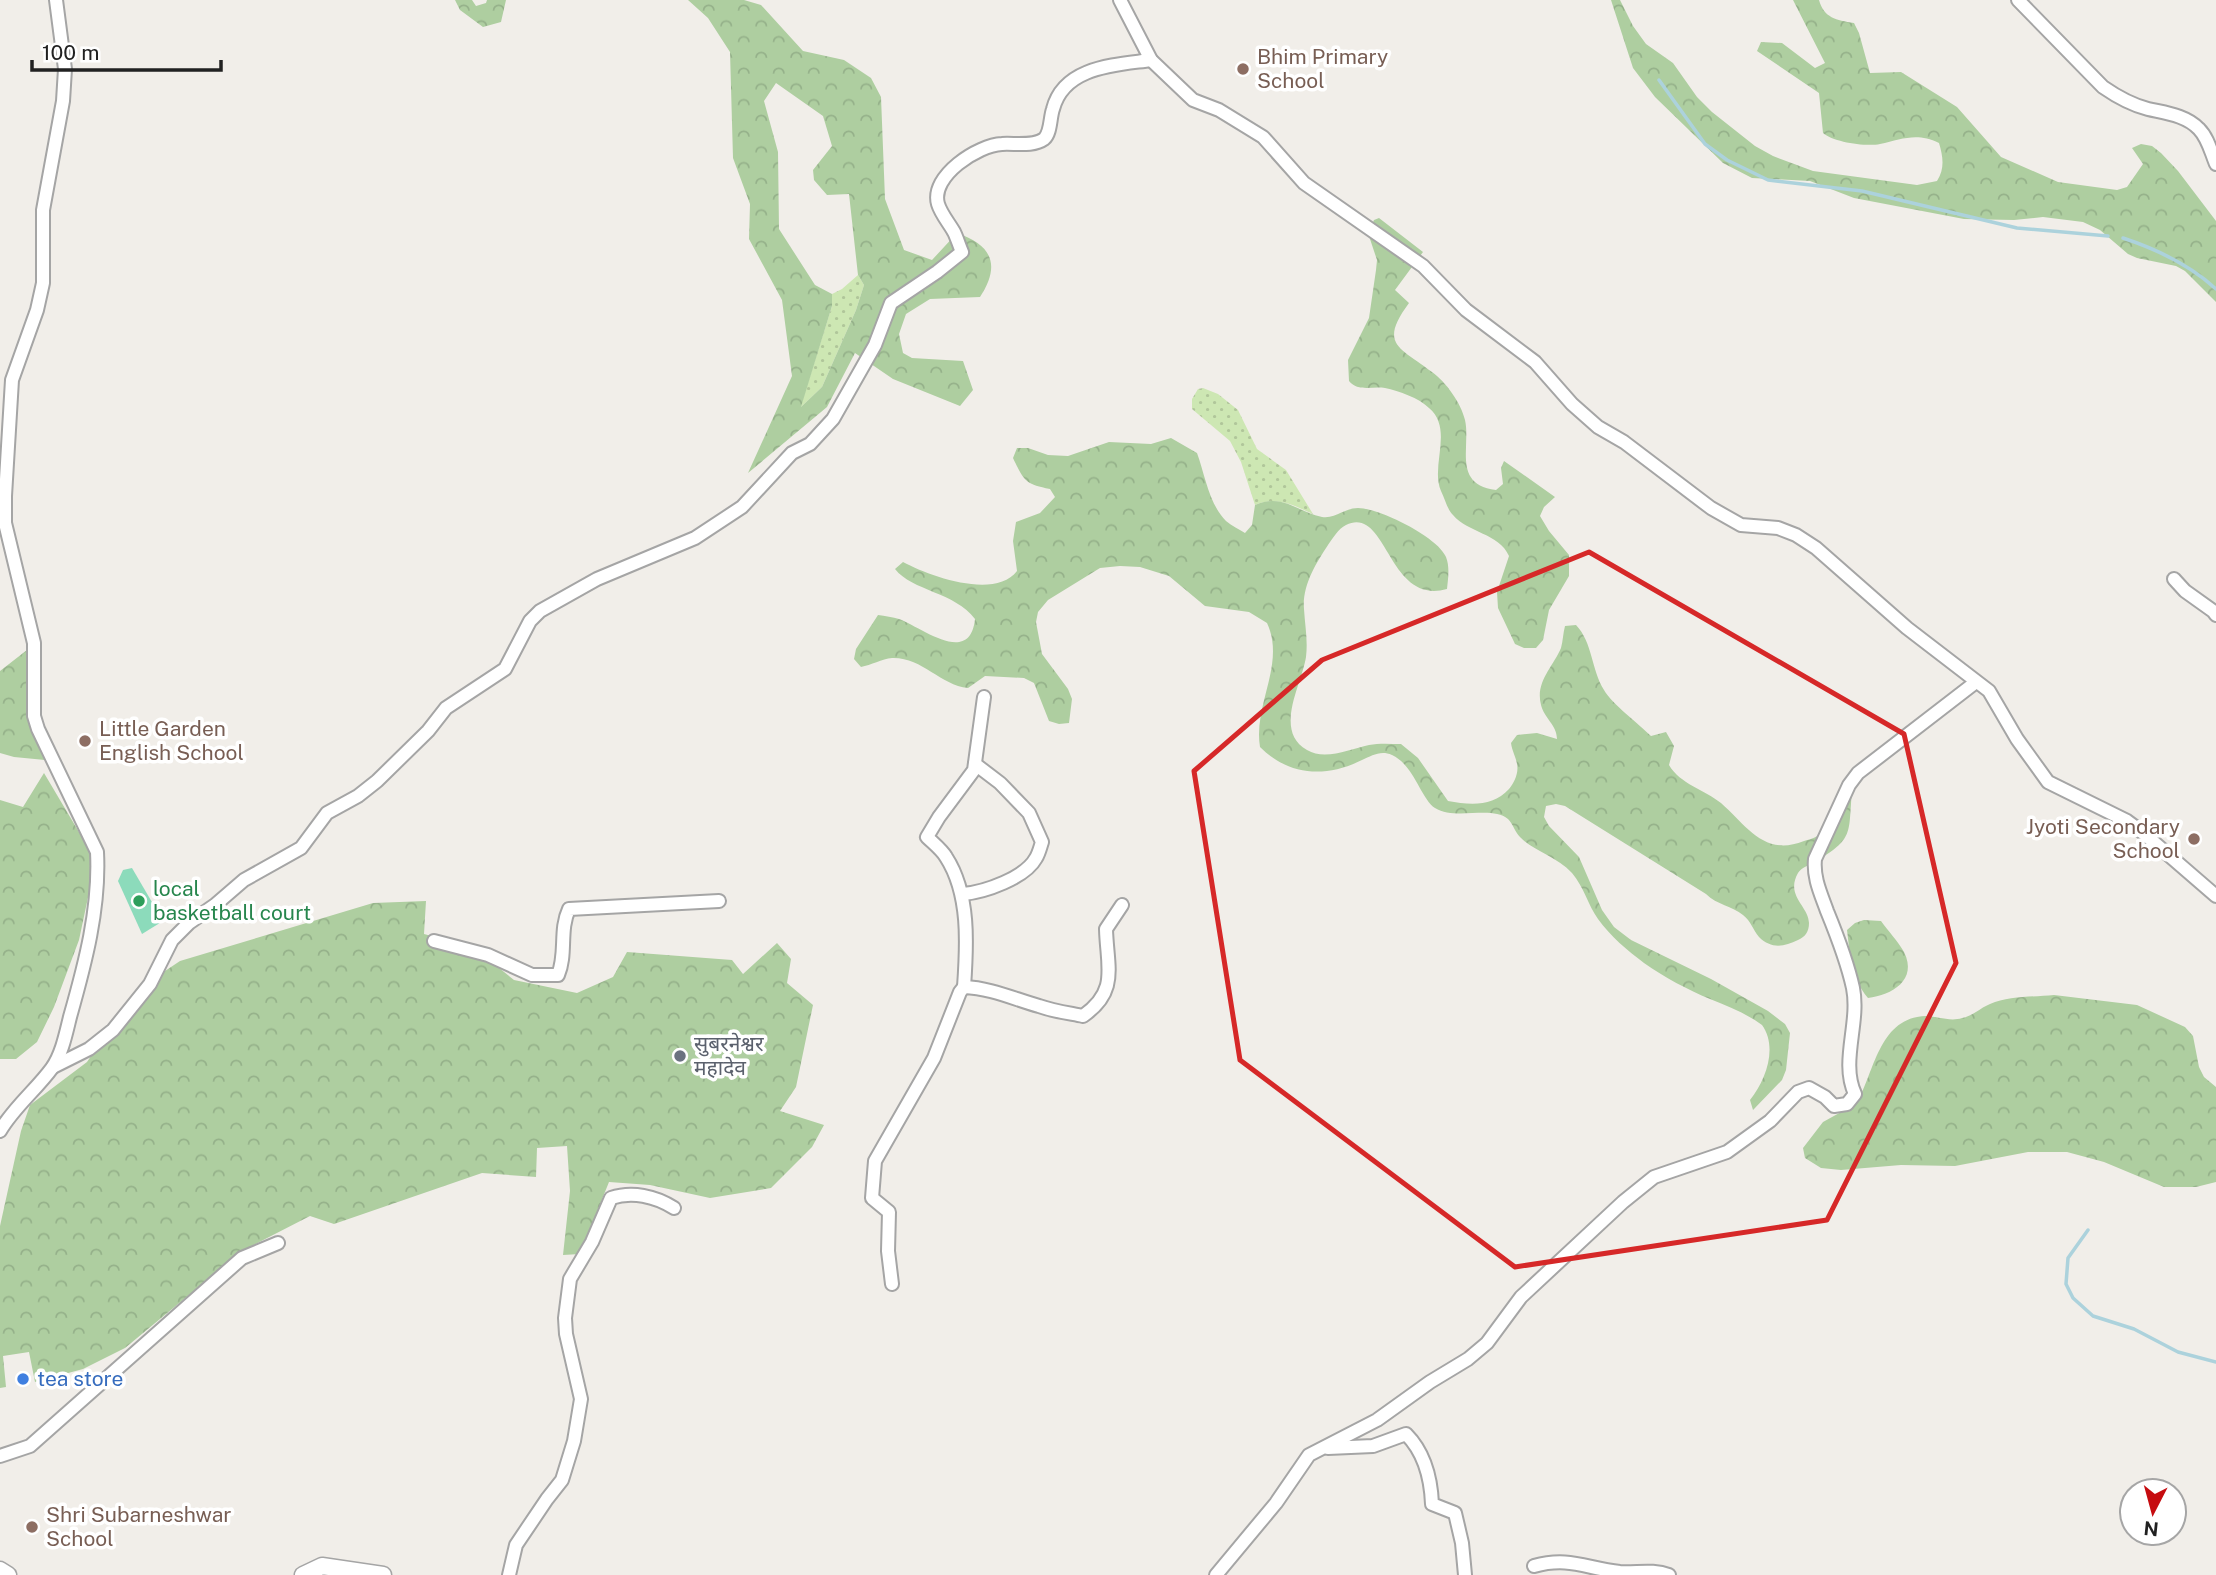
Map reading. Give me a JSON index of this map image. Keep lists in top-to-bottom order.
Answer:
{
  "places": [
    "Bhim Primary School",
    "Little Garden English School",
    "Jyoti Secondary School",
    "local basketball court",
    "सुबरनेश्वर महादेव",
    "tea store",
    "Shri Subarneshwar School"
  ],
  "scale_bar": "100 m",
  "north": "bottom"
}
